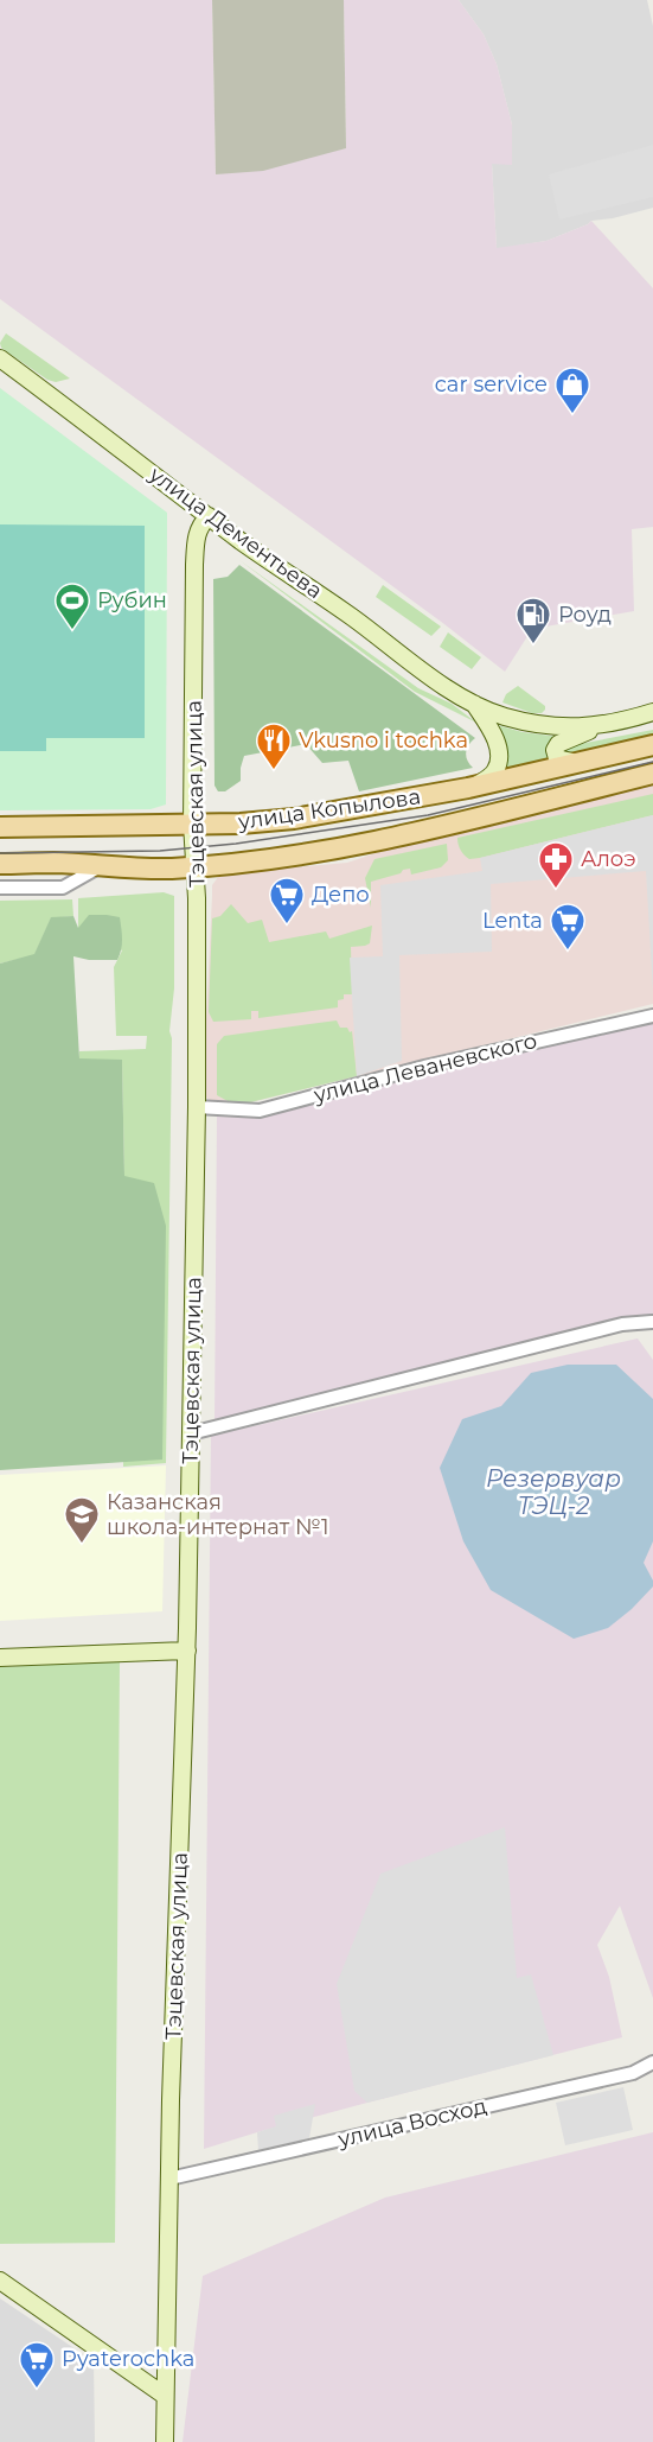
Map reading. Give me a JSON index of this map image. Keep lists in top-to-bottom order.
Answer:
{
  "streets": {
    "main road": ["улица Дементьева", "Тэцевская улица", "улица Копылова"],
    "street": ["улица Леваневского", "улица Восход"]
  },
  "crossings": [
    ["улица Дементьева", "Тэцевская улица"],
    ["Тэцевская улица", "улица Копылова"],
    ["Тэцевская улица", "улица Леваневского"],
    ["Тэцевская улица", "улица Восход"]
  ],
  "water": ["Резервуар ТЭЦ-2"],
  "places": {
    "shop": ["car service"],
    "sports": ["Рубин"],
    "fuel station": ["Роуд"],
    "restaurant": ["Vkusno i tochka"],
    "pharmacy": ["Алоэ"],
    "supermarket": ["Депо", "Lenta", "Pyaterochka"],
    "school or university": ["Казанская школа-интернат №1"]
  }
}
